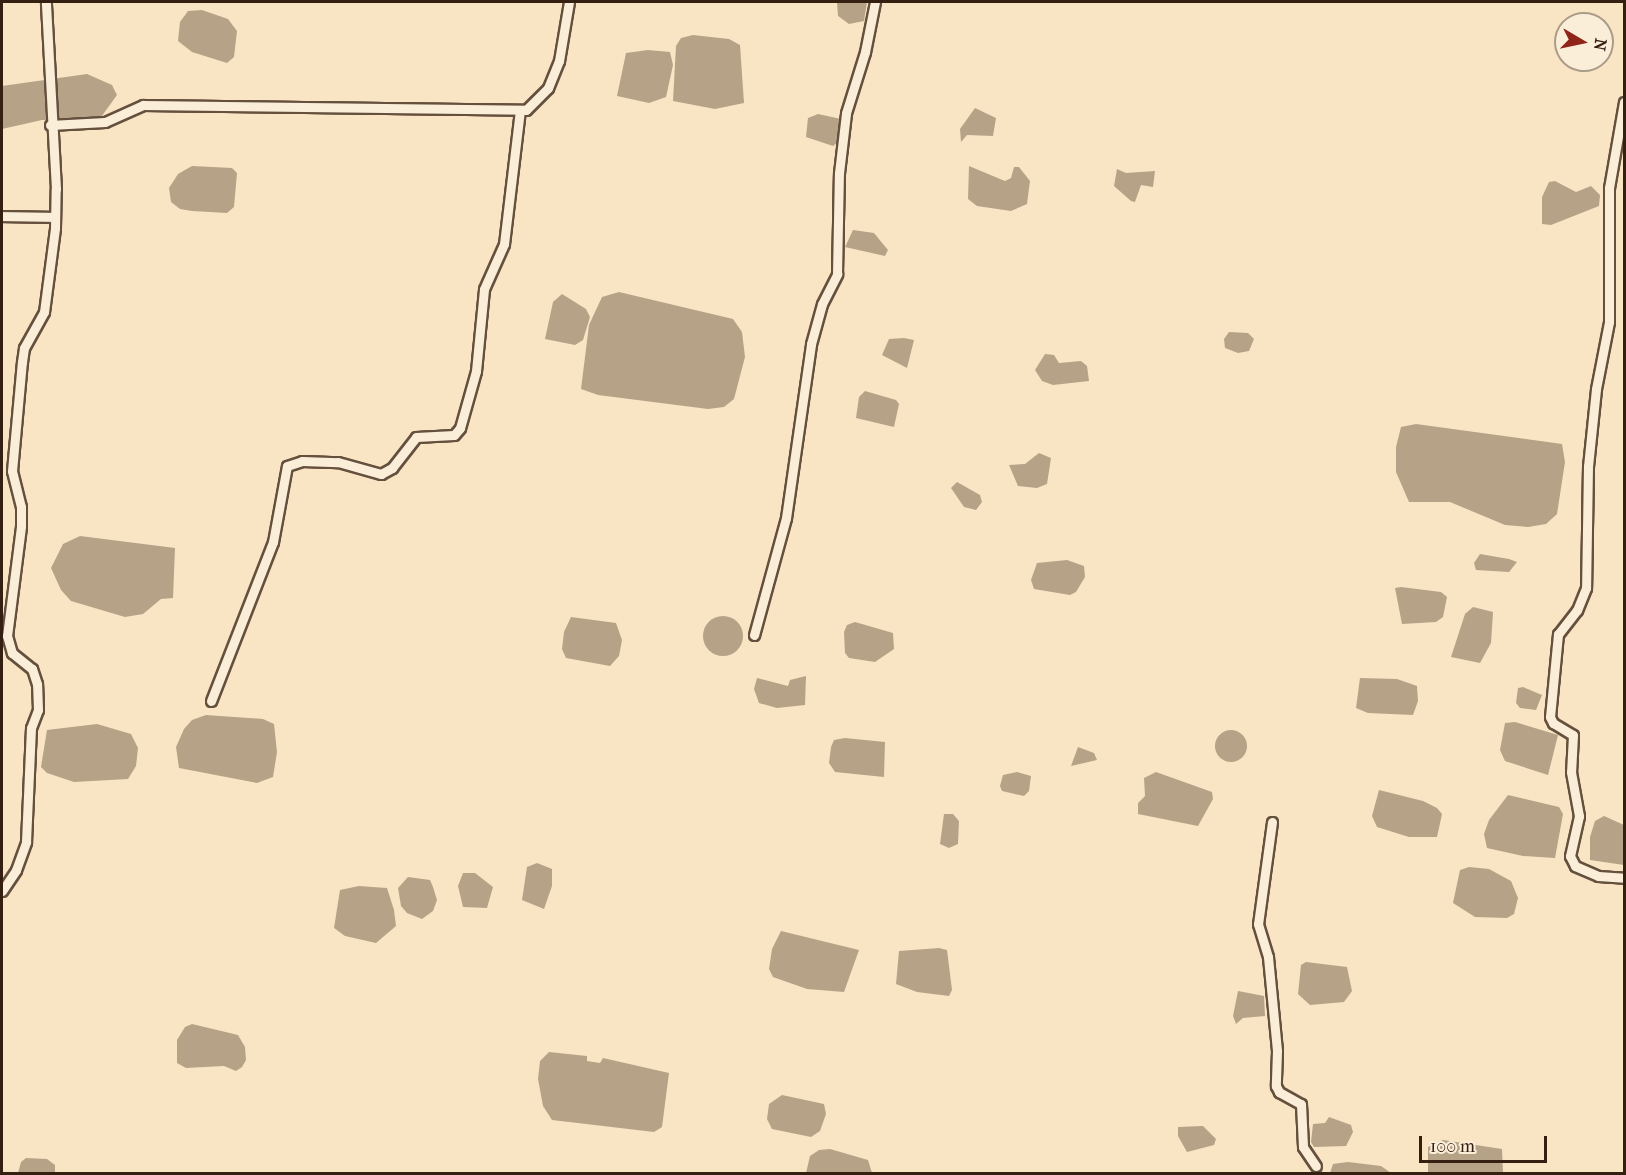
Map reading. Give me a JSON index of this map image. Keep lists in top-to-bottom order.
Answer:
{
  "scale_bar": "100 m",
  "north": "right"
}
